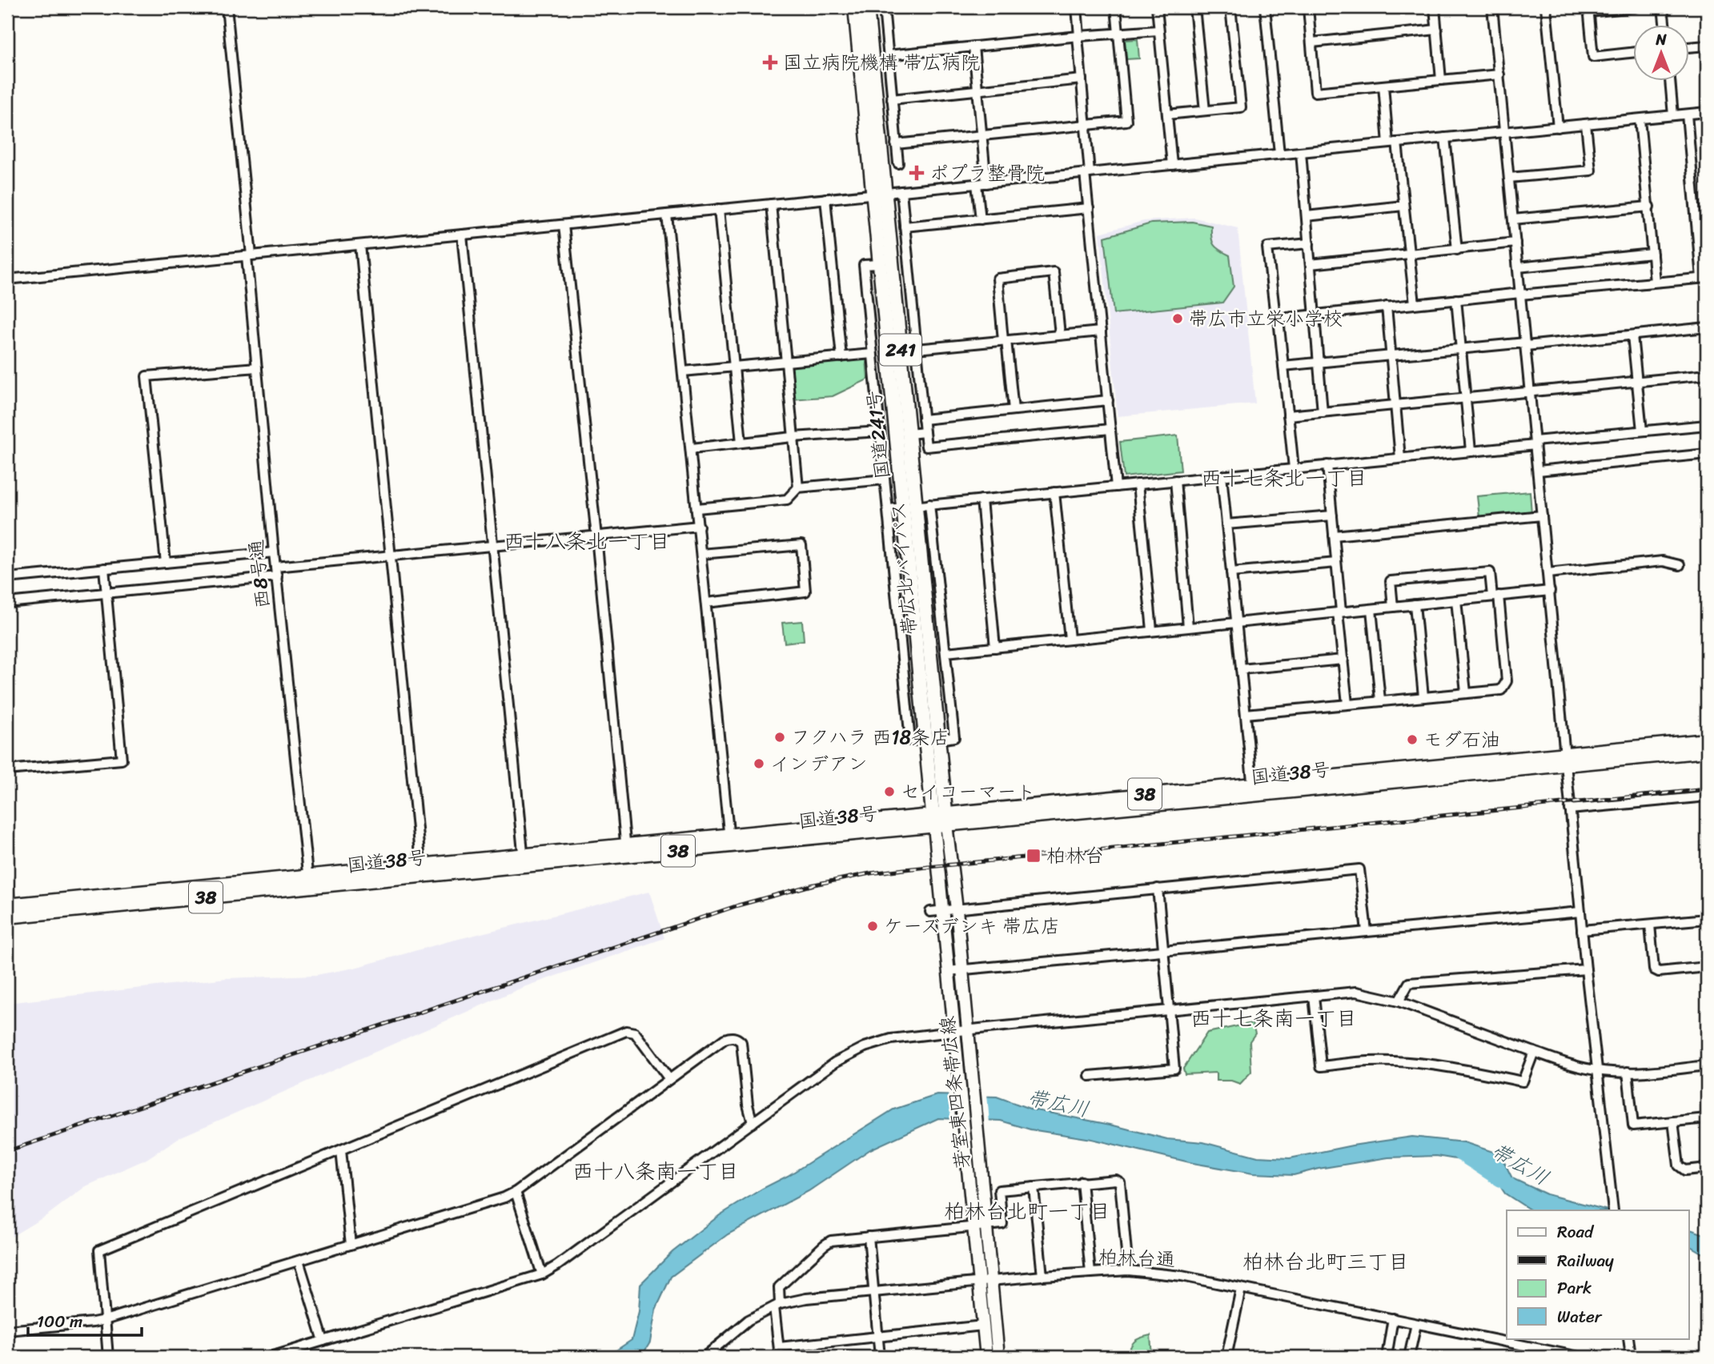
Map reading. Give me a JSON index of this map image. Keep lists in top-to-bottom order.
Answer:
{
  "streets": {
    "highway": [
      "241",
      "国道241号",
      "帯広北バイパス",
      "国道38号",
      "38"
    ],
    "main road": ["芽室東四条帯広線"],
    "street": ["西8号通", "柏林台通"]
  },
  "crossings": [
    ["国道241号", "帯広北バイパス"],
    ["国道241号", "国道38号"],
    ["国道241号", "芽室東四条帯広線"],
    ["西8号通", "国道38号"],
    ["国道38号", "芽室東四条帯広線"],
    ["芽室東四条帯広線", "柏林台通"]
  ],
  "districts": [
    "西十七条北一丁目",
    "西十八条北一丁目",
    "西十七条南一丁目",
    "西十八条南一丁目",
    "柏林台北町一丁目",
    "柏林台北町三丁目"
  ],
  "water": ["帯広川"],
  "places": {
    "health": ["国立病院機構 帯広病院", "ポプラ整骨院"],
    "other": [
      "帯広市立栄小学校",
      "フクハラ 西18条店",
      "モダ石油",
      "インデアン",
      "セイコーマート",
      "ケーズデンキ 帯広店"
    ],
    "transit": ["柏林台"]
  },
  "legend": [
    "Road",
    "Railway",
    "Park",
    "Water"
  ],
  "scale_bar": "100 m",
  "north": "top"
}
